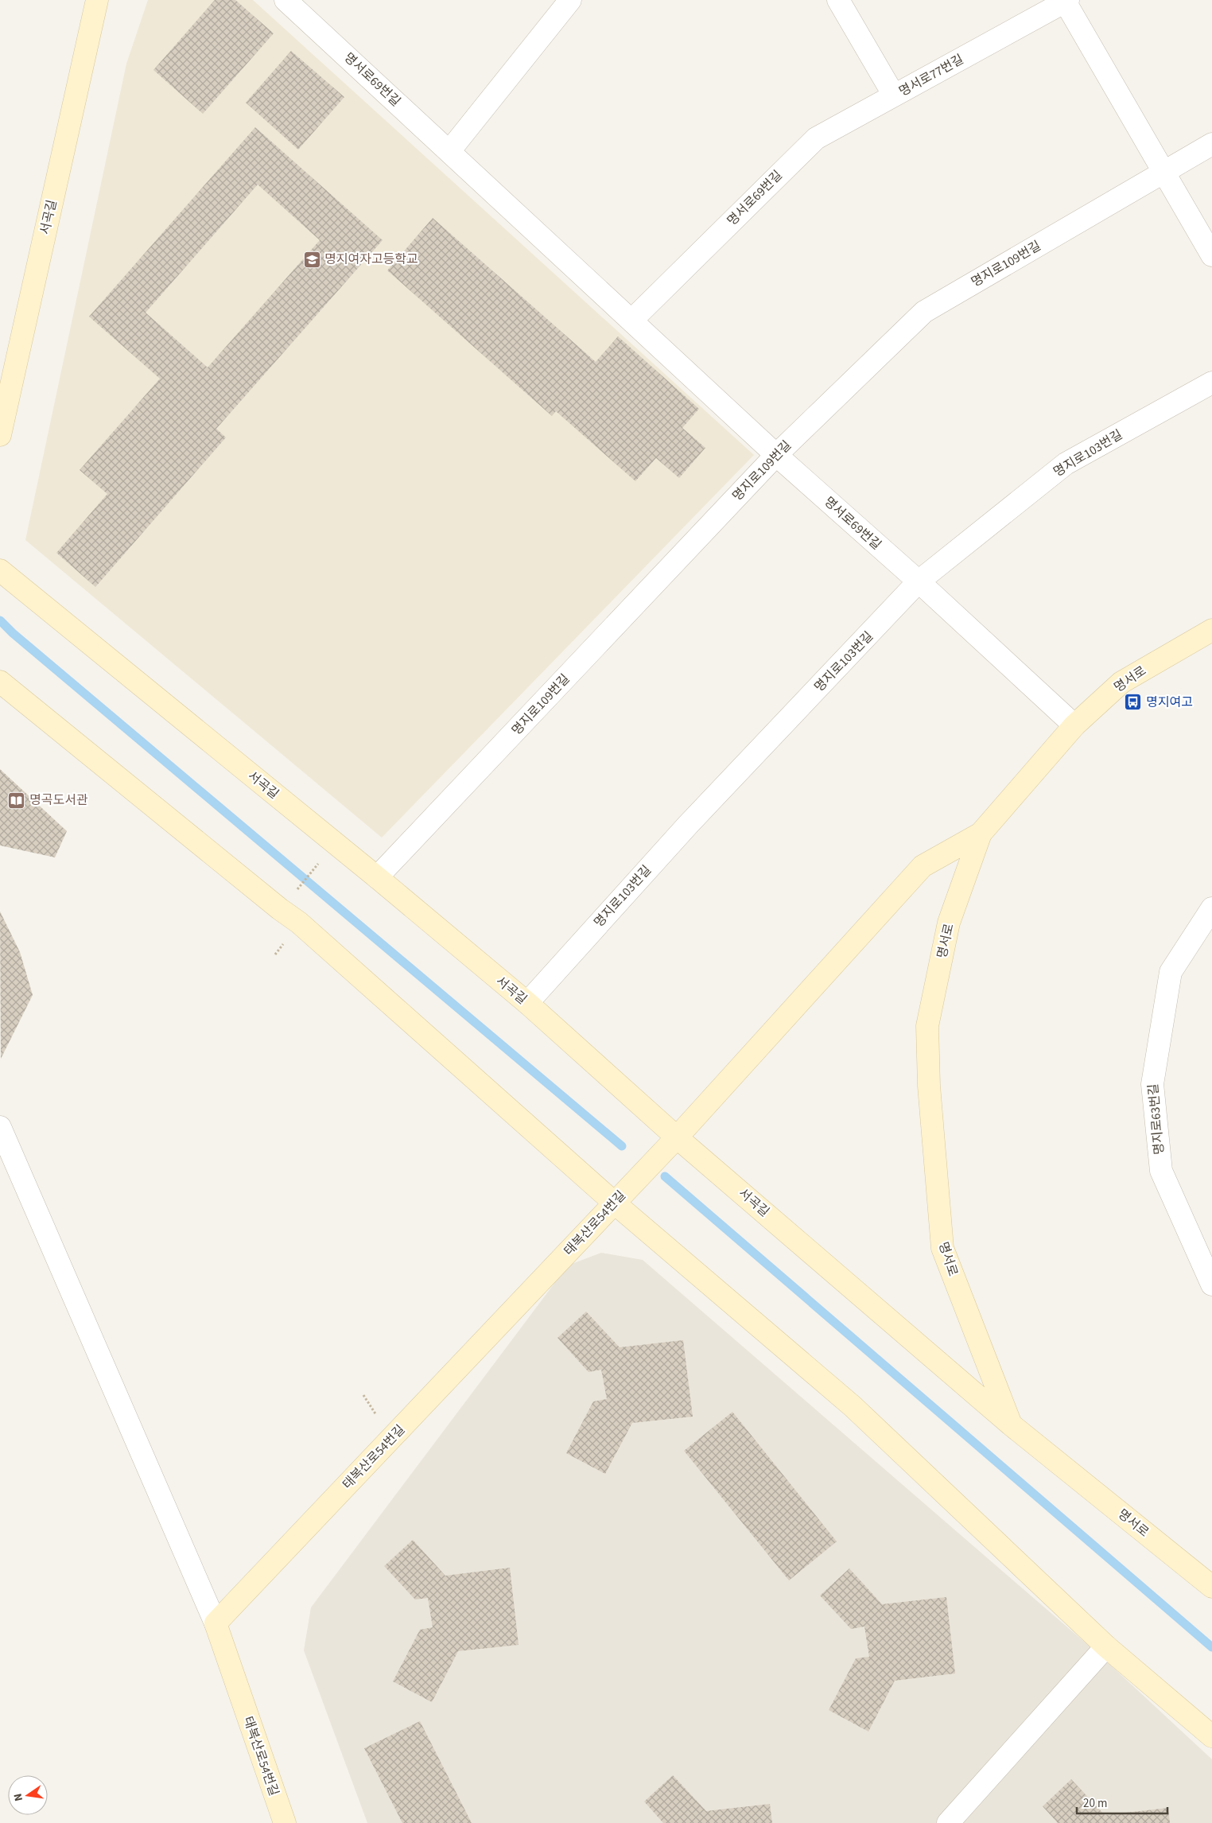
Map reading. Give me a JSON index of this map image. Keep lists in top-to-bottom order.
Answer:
{
  "streets": {
    "street": [
      "명서로77번길",
      "명서로69번길",
      "서곡길",
      "명지로109번길",
      "명지로103번길",
      "명서로",
      "명지로63번길",
      "태복산로54번길"
    ]
  },
  "crossings": [
    ["명서로77번길", "명서로69번길"],
    ["명서로77번길", "명지로109번길"],
    ["명서로69번길", "명지로109번길"],
    ["명서로69번길", "명지로103번길"],
    ["명서로69번길", "명서로"],
    ["서곡길", "명지로109번길"],
    ["서곡길", "명지로103번길"],
    ["서곡길", "명서로"],
    ["서곡길", "태복산로54번길"],
    ["명서로", "태복산로54번길"]
  ],
  "places": {
    "school or university": ["명지여자고등학교"],
    "bus stop": ["명지여고"],
    "library": ["명곡도서관"]
  },
  "scale_bar": "20 m",
  "north": "left"
}
